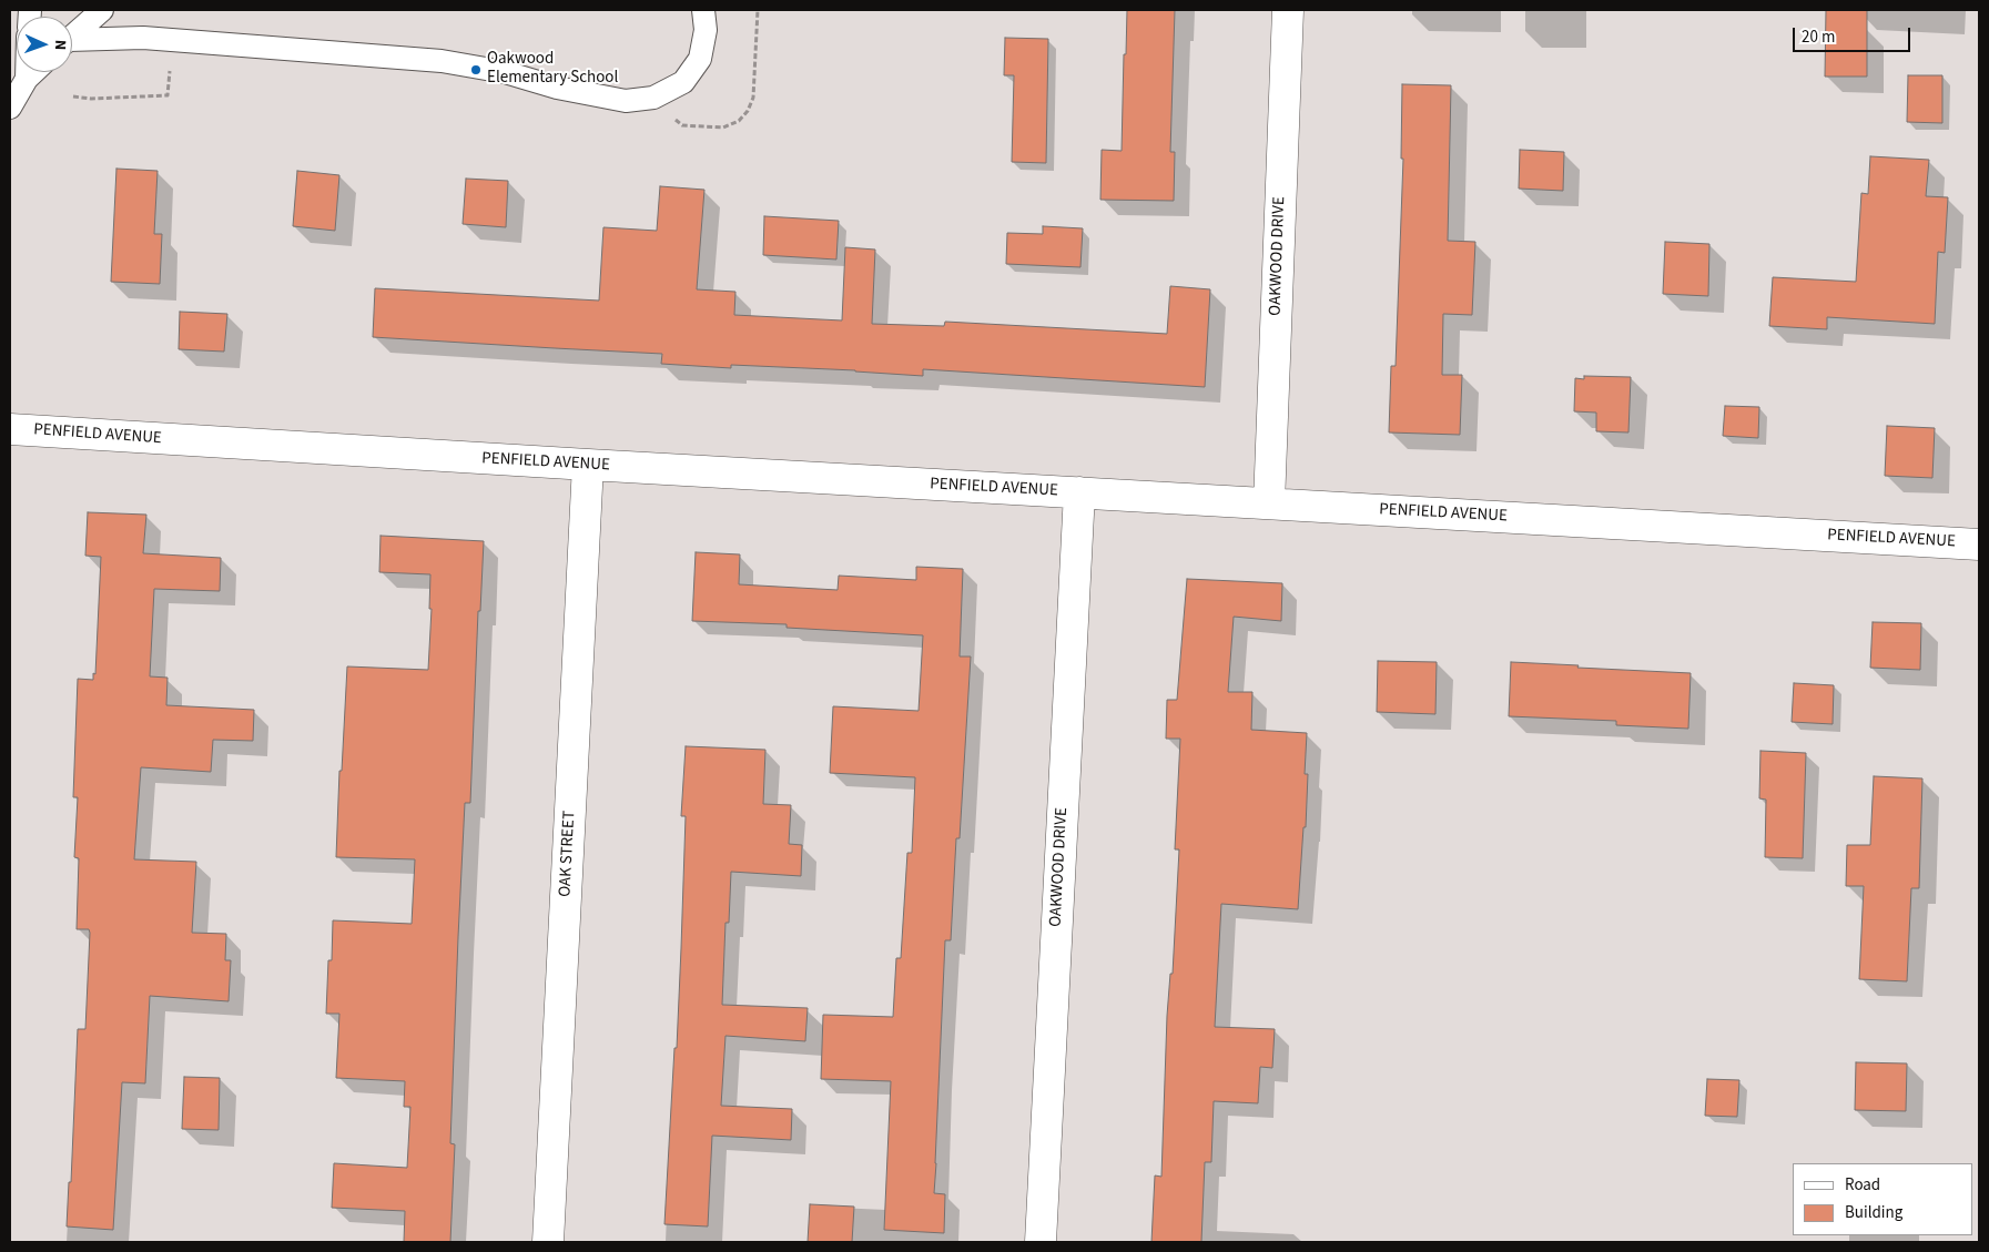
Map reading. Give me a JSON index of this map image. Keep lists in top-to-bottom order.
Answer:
{
  "streets": {
    "street": ["OAKWOOD DRIVE", "PENFIELD AVENUE", "OAK STREET"]
  },
  "crossings": [
    ["OAKWOOD DRIVE", "PENFIELD AVENUE"],
    ["PENFIELD AVENUE", "OAK STREET"]
  ],
  "places": ["Oakwood Elementary School"],
  "legend": ["Road", "Building"],
  "scale_bar": "20 m",
  "north": "right"
}
